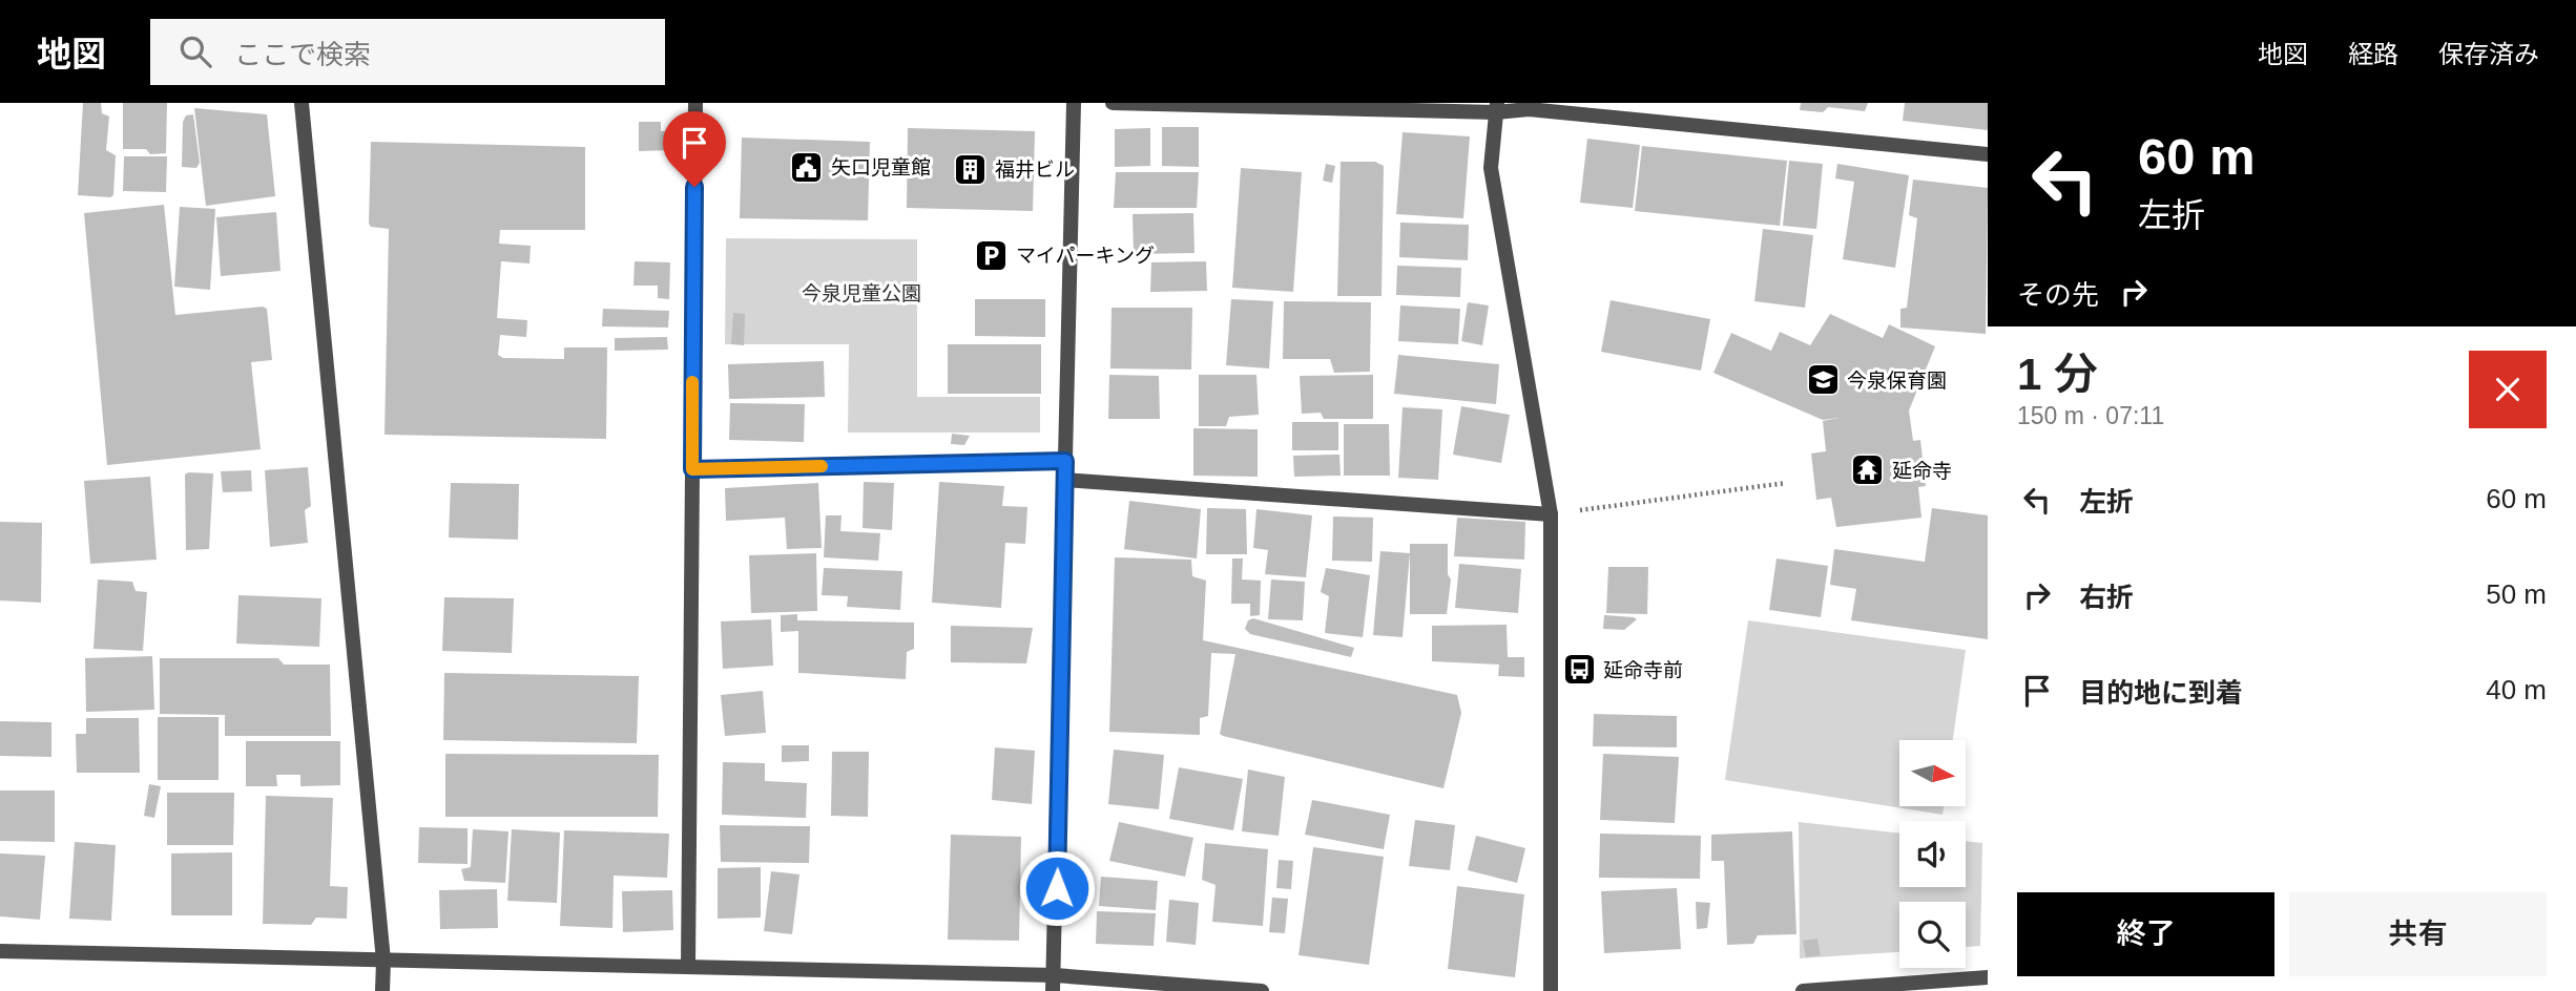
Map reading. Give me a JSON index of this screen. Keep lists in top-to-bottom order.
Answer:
{
  "parks": ["今泉児童公園"],
  "places": {
    "public building": ["矢口児童館"],
    "building": ["福井ビル"],
    "parking": ["マイパーキング"],
    "school or university": ["今泉保育園"],
    "temple": ["延命寺"],
    "bus stop": ["延命寺前"]
  },
  "north": "right",
  "page": {
    "header": "地図",
    "search": "ここで検索",
    "nav": ["地図", "経路", "保存済み"],
    "turn": ["60 m", "左折"],
    "then": "その先",
    "heading": ["1 分", "150 m · 07:11"],
    "list": [
      {
        "name": "左折",
        "value": "60 m"
      },
      {
        "name": "右折",
        "value": "50 m"
      },
      {
        "name": "目的地に到着",
        "value": "40 m"
      }
    ],
    "buttons": ["終了", "共有"]
  }
}
